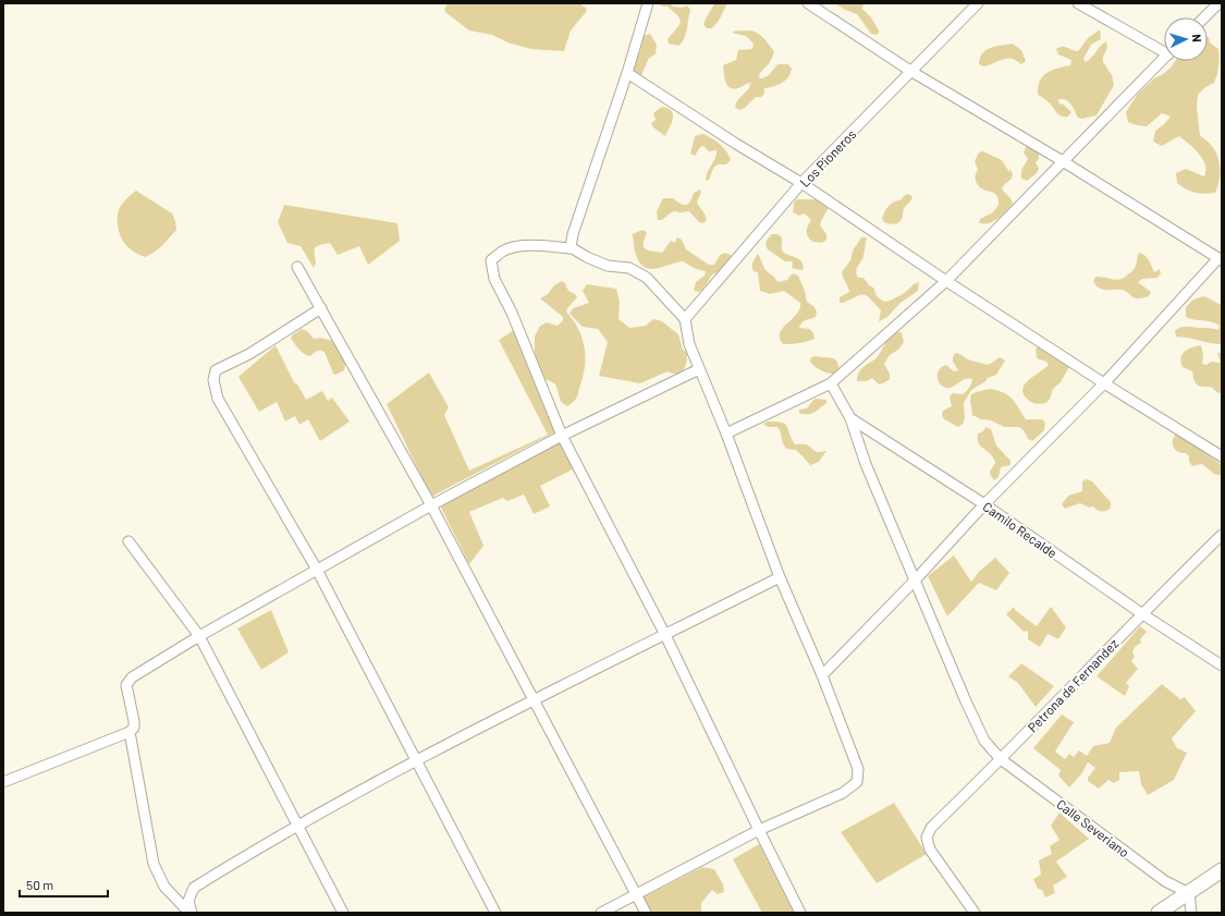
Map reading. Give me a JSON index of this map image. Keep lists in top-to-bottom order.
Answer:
{
  "streets": {
    "street": [
      "Los Pioneros",
      "Camilo Recalde",
      "Petrona de Fernandez",
      "Calle Severiano"
    ]
  },
  "crossings": [
    ["Camilo Recalde", "Petrona de Fernandez"],
    ["Camilo Recalde", "Calle Severiano"],
    ["Petrona de Fernandez", "Calle Severiano"]
  ],
  "scale_bar": "50 m",
  "north": "right"
}
